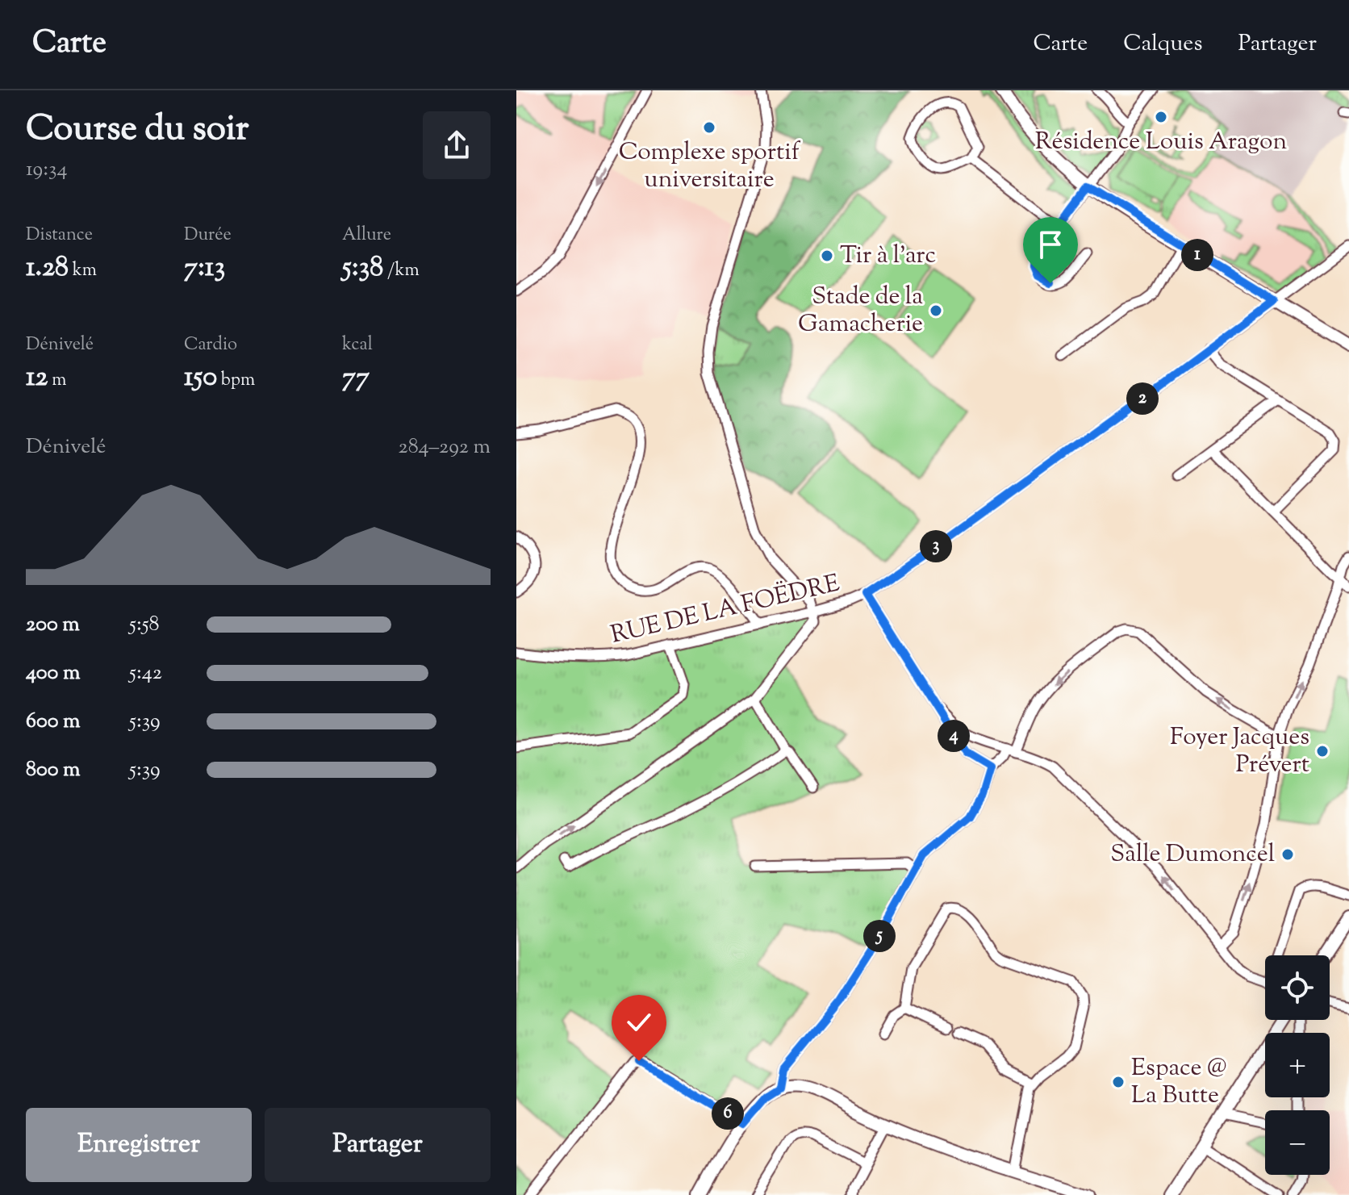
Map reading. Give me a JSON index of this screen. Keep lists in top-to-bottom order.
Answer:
{
  "streets": {
    "street": ["RUE DE LA FOËDRE"]
  },
  "places": [
    "Résidence Louis Aragon",
    "Complexe sportif universitaire",
    "Tir à l'arc",
    "Stade de la Gamacherie",
    "Foyer Jacques Prévert",
    "Salle Dumoncel",
    "Espace @ La Butte"
  ],
  "page": {
    "header": "Carte",
    "nav": ["Carte", "Calques", "Partager"],
    "heading": ["Course du soir", "19:34"],
    "stats": [
      ["Distance", "1.28 km"],
      ["Durée", "7:13"],
      ["Allure", "5:38 /km"],
      ["Dénivelé", "12 m"],
      ["Cardio", "150 bpm"],
      ["kcal", "77"]
    ],
    "pins": [
      "1",
      "2",
      "3",
      "4",
      "5",
      "6"
    ],
    "chart": ["Dénivelé", "284–292 m"],
    "list": [
      {
        "name": "200 m",
        "note": "5:58"
      },
      {
        "name": "400 m",
        "note": "5:42"
      },
      {
        "name": "600 m",
        "note": "5:39"
      },
      {
        "name": "800 m",
        "note": "5:39"
      }
    ],
    "map_buttons": ["+", "−"],
    "buttons": ["Enregistrer", "Partager"]
  }
}
